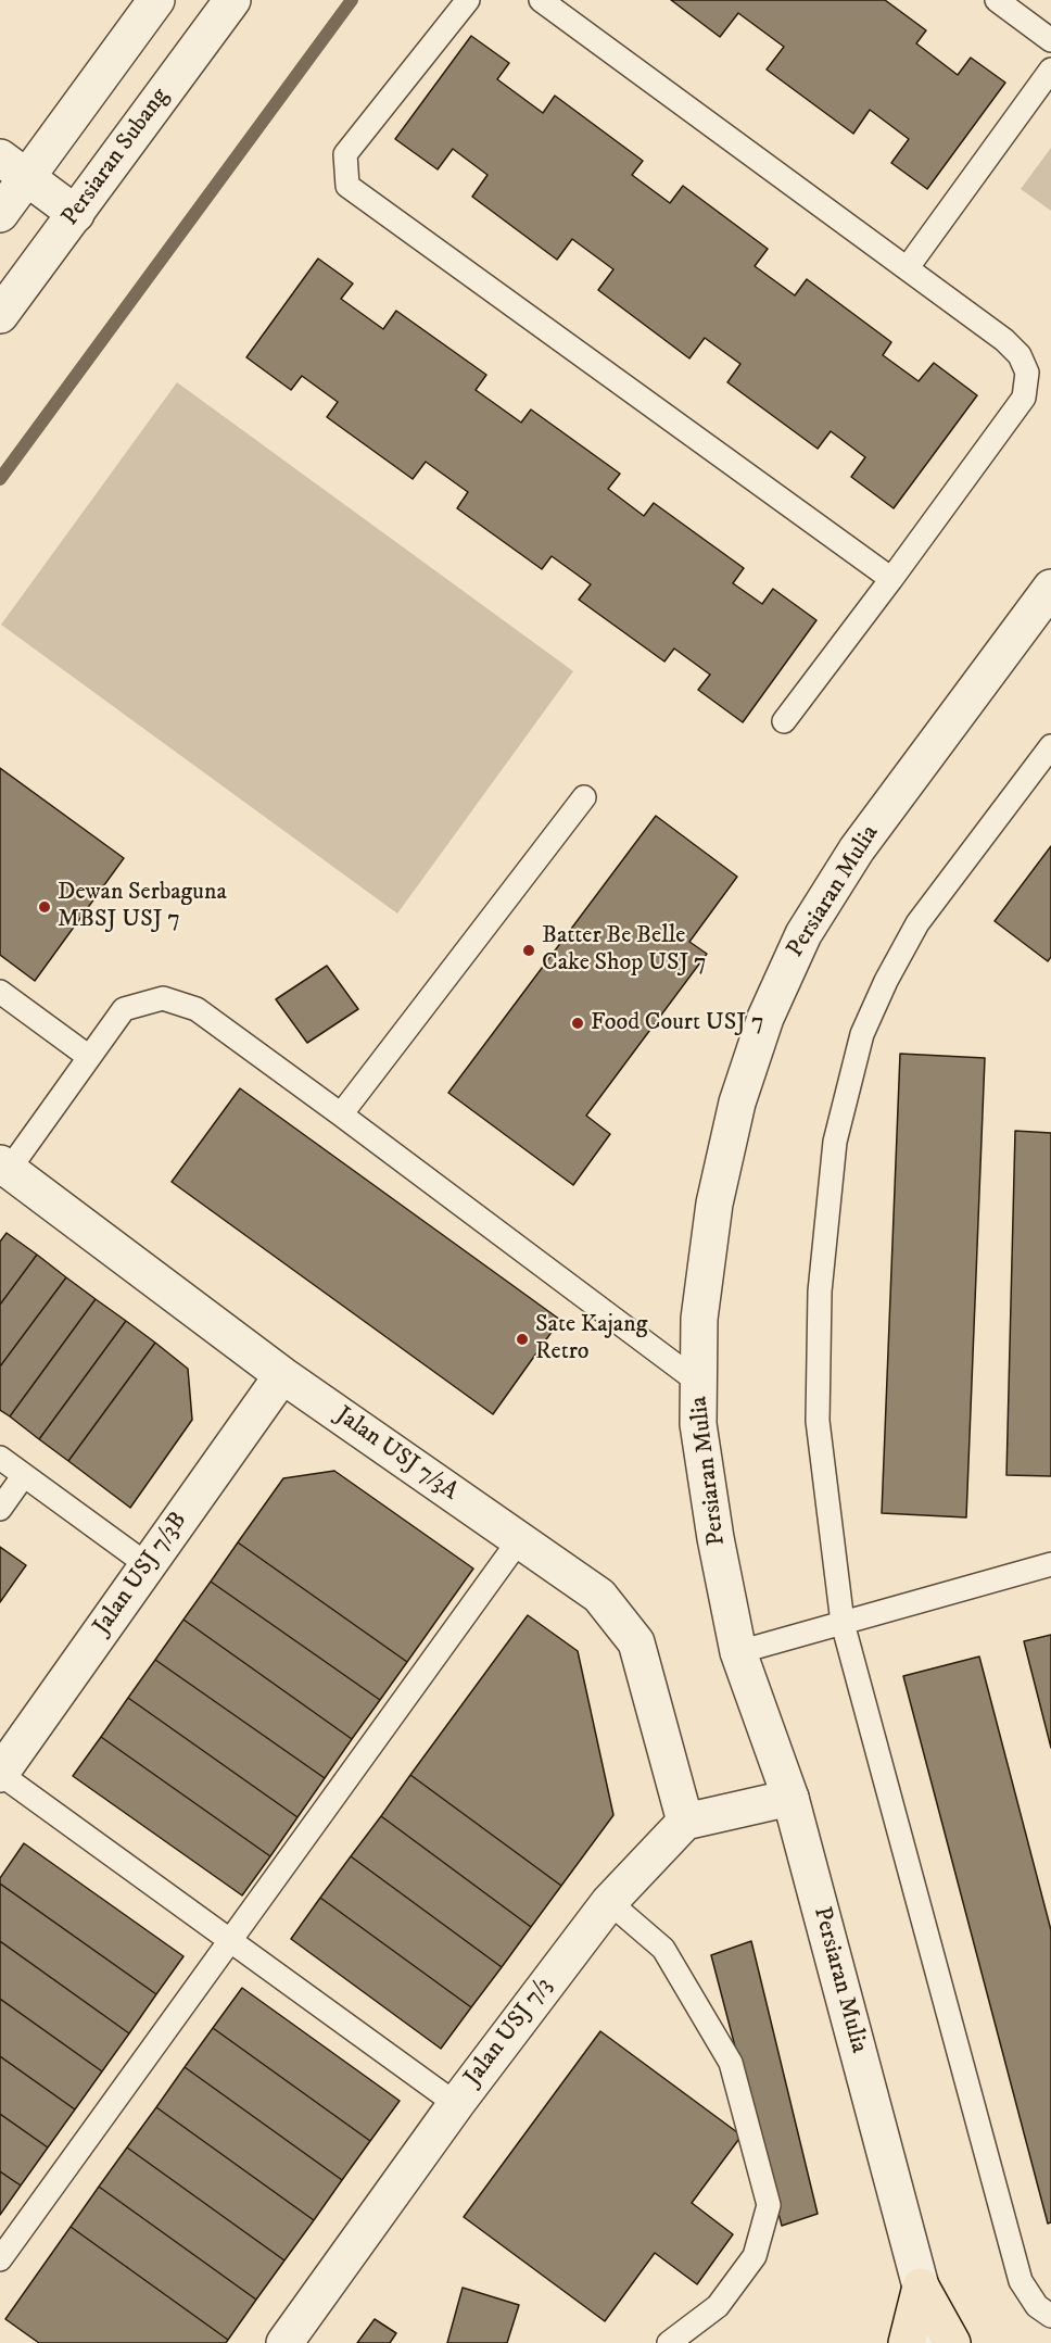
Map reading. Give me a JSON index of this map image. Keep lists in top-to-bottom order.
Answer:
{
  "streets": {
    "street": [
      "Persiaran Subang",
      "Persiaran Mulia",
      "Jalan USJ 7/3A",
      "Jalan USJ 7/3B",
      "Jalan USJ 7/3"
    ]
  },
  "crossings": [
    ["Jalan USJ 7/3A", "Jalan USJ 7/3B"],
    ["Jalan USJ 7/3A", "Jalan USJ 7/3"]
  ],
  "places": [
    "Dewan Serbaguna MBSJ USJ 7",
    "Batter Be Belle Cake Shop USJ 7",
    "Food Court USJ 7",
    "Sate Kajang Retro"
  ]
}
